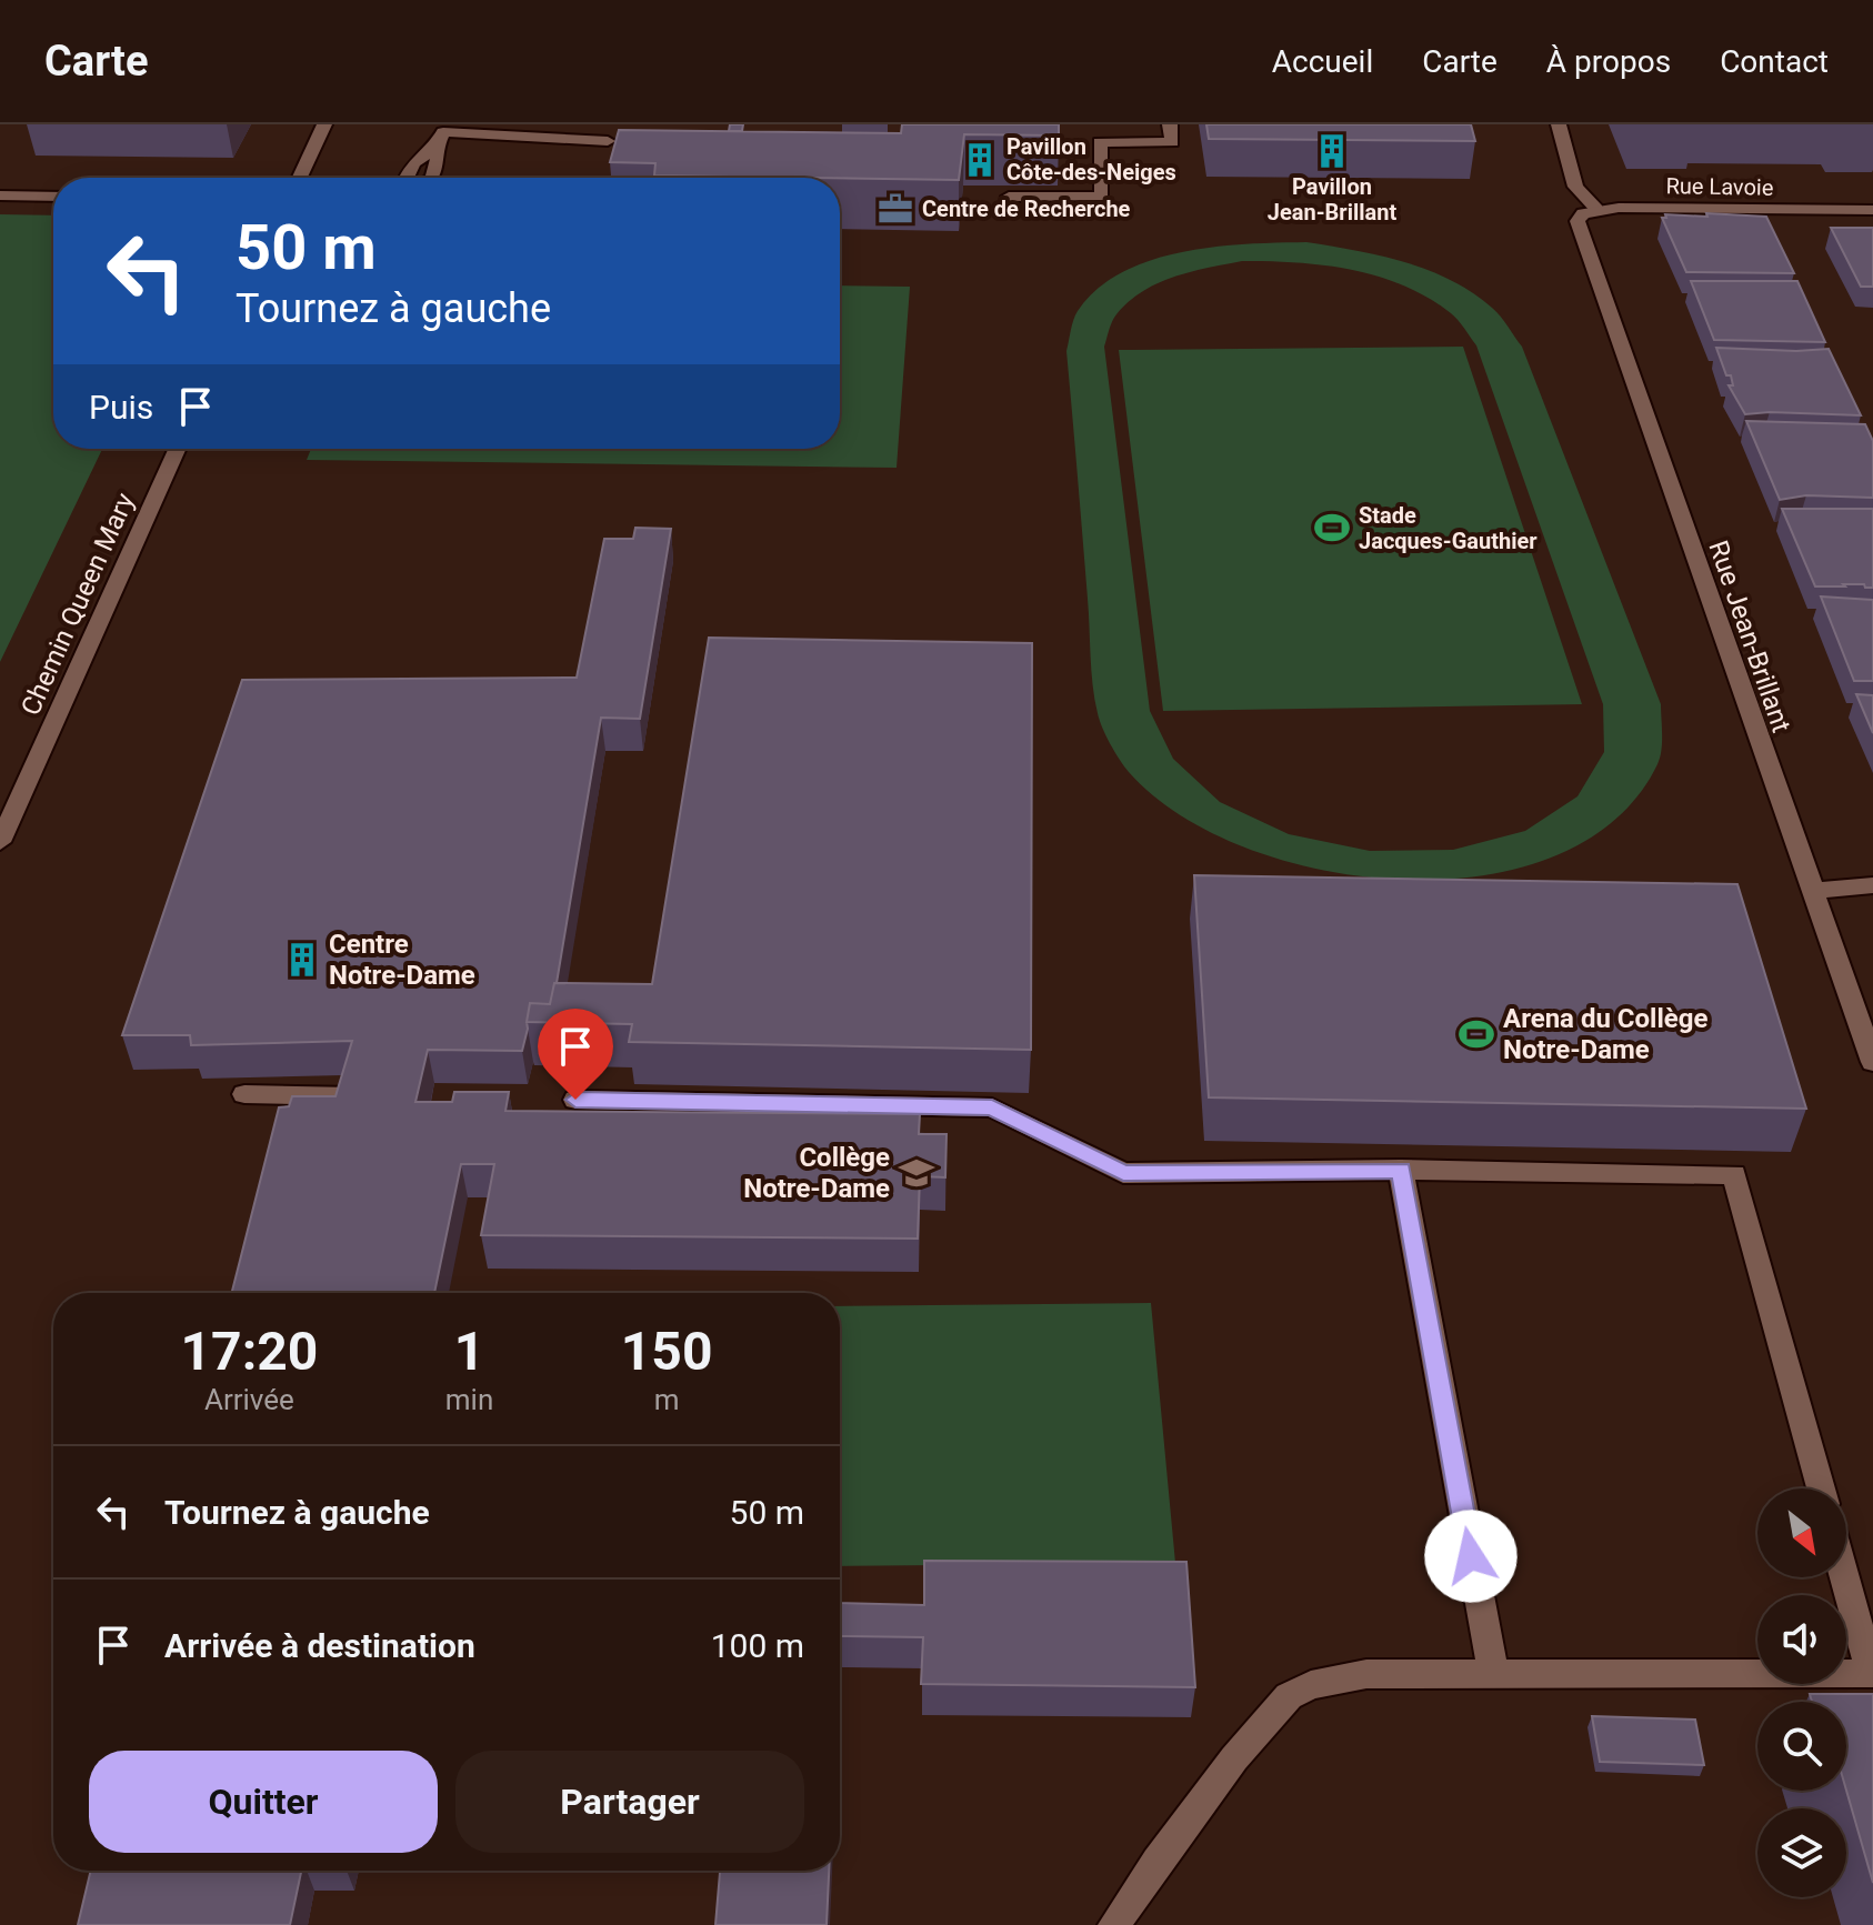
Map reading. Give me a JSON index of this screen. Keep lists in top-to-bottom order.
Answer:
{
  "streets": {
    "street": ["Rue Lavoie", "Chemin Queen Mary", "Rue Jean-Brillant"]
  },
  "crossings": [
    ["Rue Lavoie", "Rue Jean-Brillant"]
  ],
  "places": {
    "building": ["Pavillon Jean-Brillant", "Pavillon Côte-des-Neiges", "Centre Notre-Dame"],
    "office": ["Centre de Recherche"],
    "sports": ["Stade Jacques-Gauthier", "Arena du Collège Notre-Dame"],
    "school or university": ["Collège Notre-Dame"]
  },
  "north": "bottom right",
  "page": {
    "header": "Carte",
    "nav": [
      "Accueil",
      "Carte",
      "À propos",
      "Contact"
    ],
    "turn": ["50 m", "Tournez à gauche"],
    "then": "Puis",
    "eta": [
      "17:20",
      "Arrivée",
      "1",
      "min",
      "150",
      "m"
    ],
    "list": [
      {
        "name": "Tournez à gauche",
        "value": "50 m"
      },
      {
        "name": "Arrivée à destination",
        "value": "100 m"
      }
    ],
    "buttons": ["Quitter", "Partager"]
  }
}
